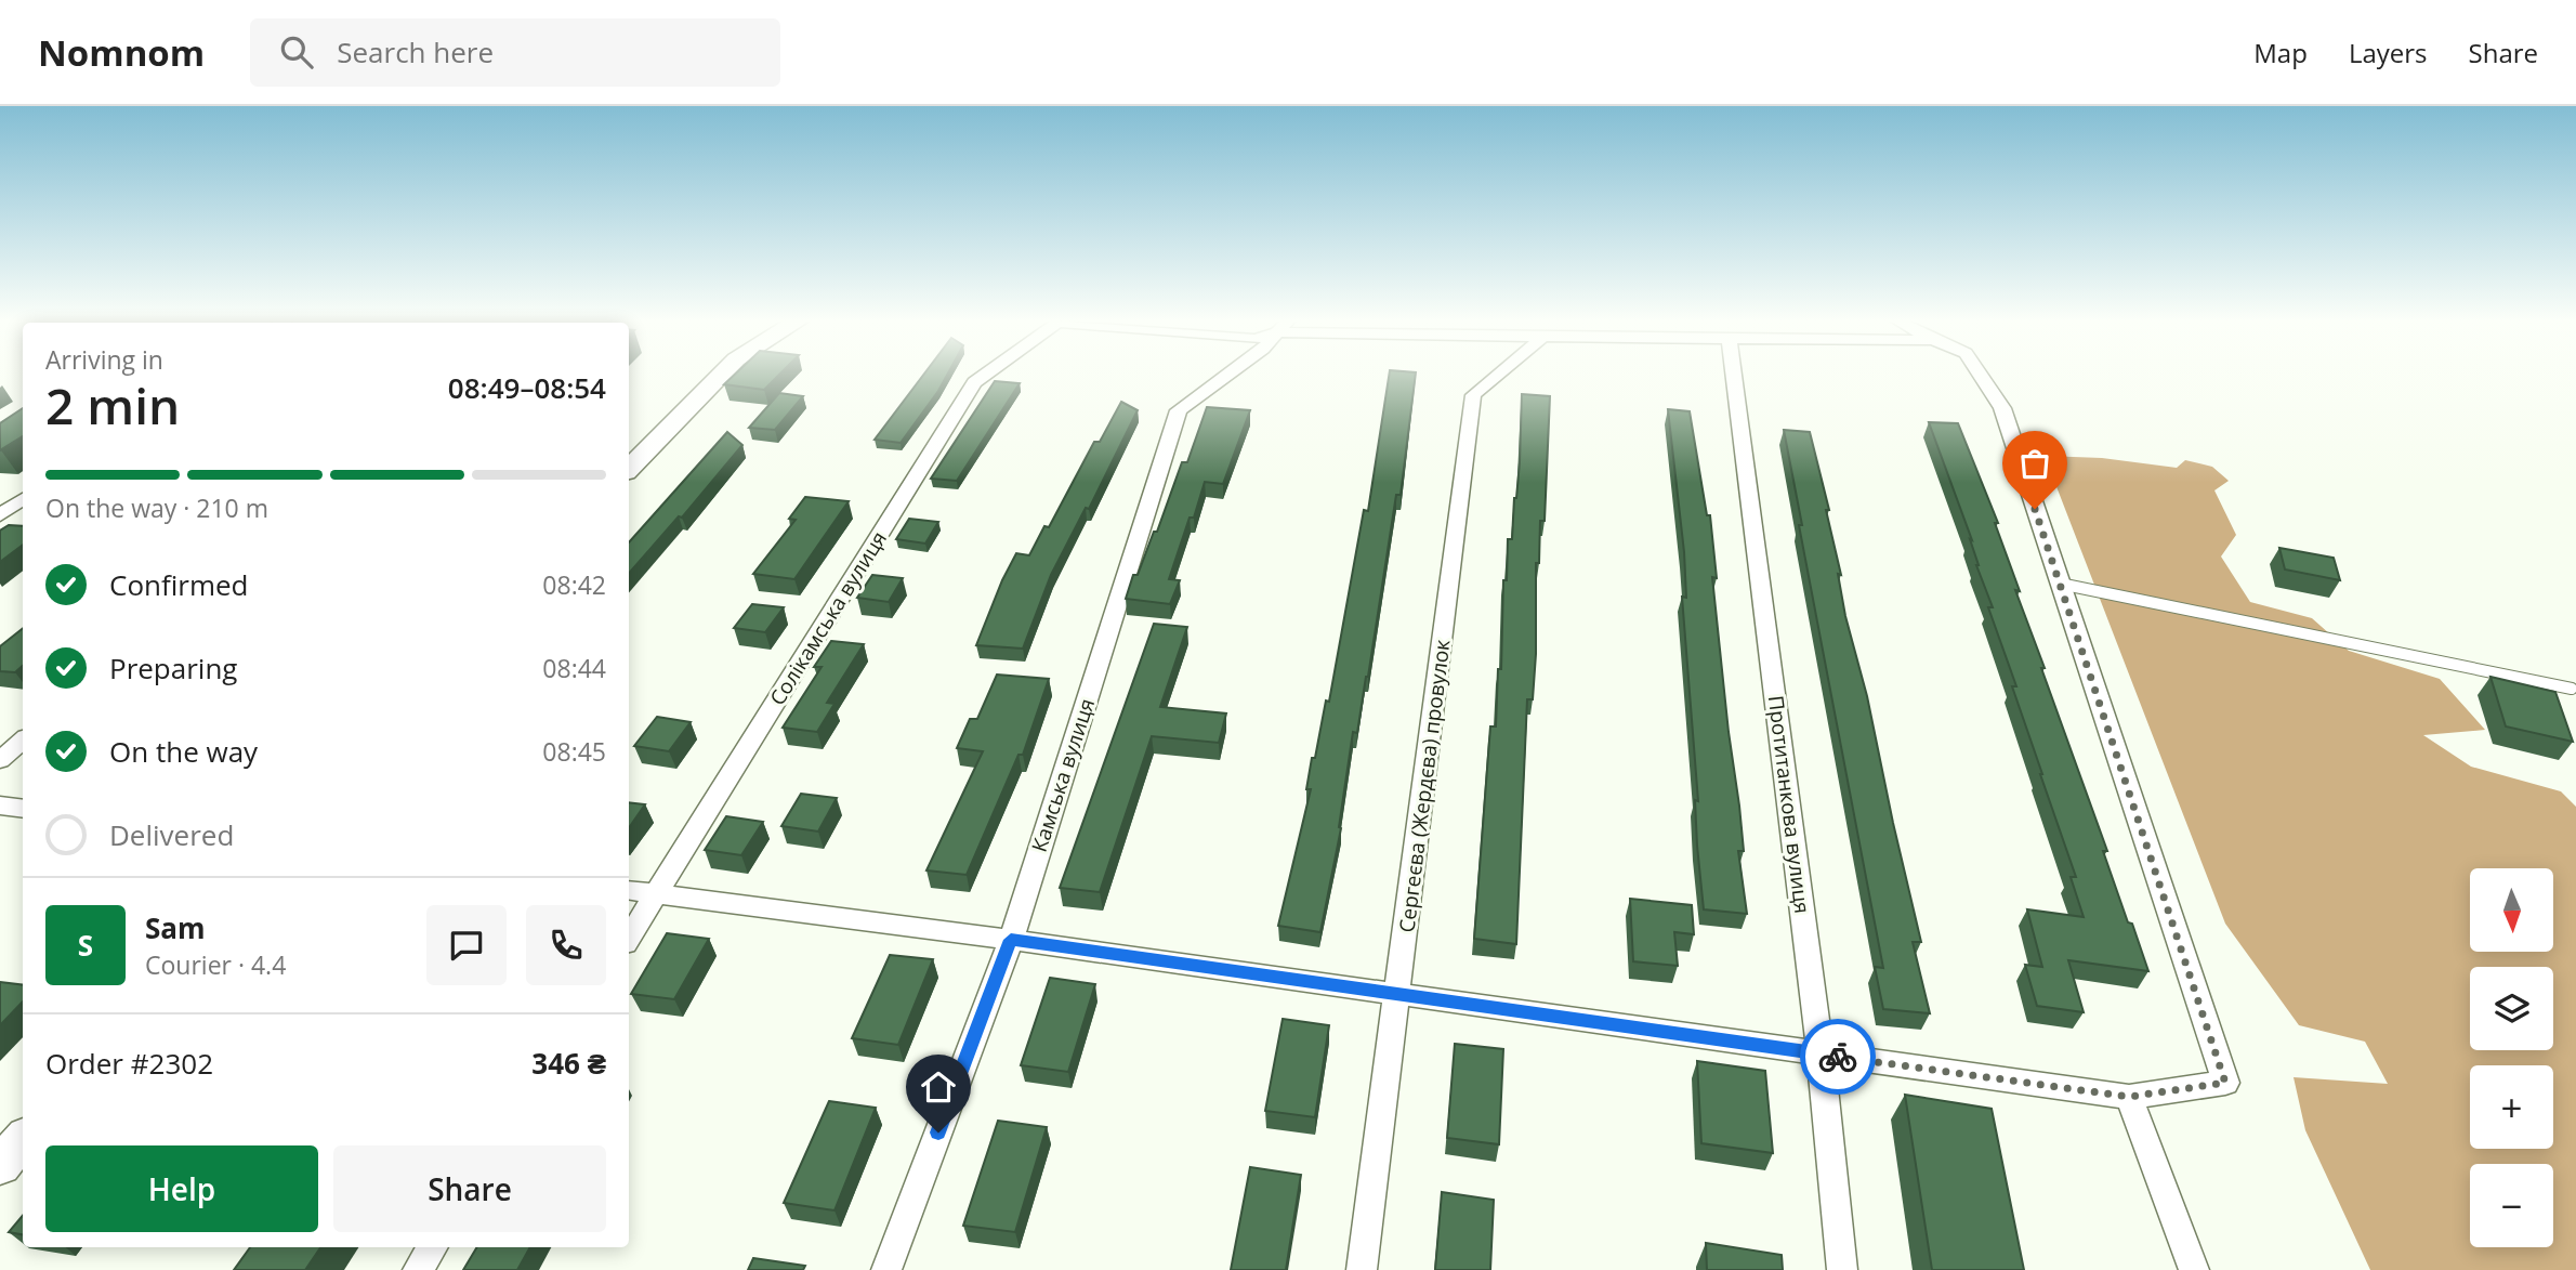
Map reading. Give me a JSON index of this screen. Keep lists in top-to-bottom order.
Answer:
{
  "streets": {
    "street": [
      "Солікамська вулиця",
      "Камська вулиця",
      "Сергеєва (Жердєва) провулок",
      "Протитанкова вулиця"
    ]
  },
  "north": "bottom",
  "page": {
    "header": "Nomnom",
    "search": "Search here",
    "nav": ["Map", "Layers", "Share"],
    "heading": ["2 min", "Arriving in", "08:49–08:54"],
    "panel": [
      "Sam",
      "Courier · 4.4",
      "Order #2302",
      "346 ₴"
    ],
    "bar": "On the way · 210 m",
    "list": [
      ["Confirmed", "08:42"],
      ["Preparing", "08:44"],
      ["On the way", "08:45"],
      "Delivered"
    ],
    "map_buttons": ["+", "−"],
    "round": "S",
    "buttons": ["Help", "Share"]
  }
}
